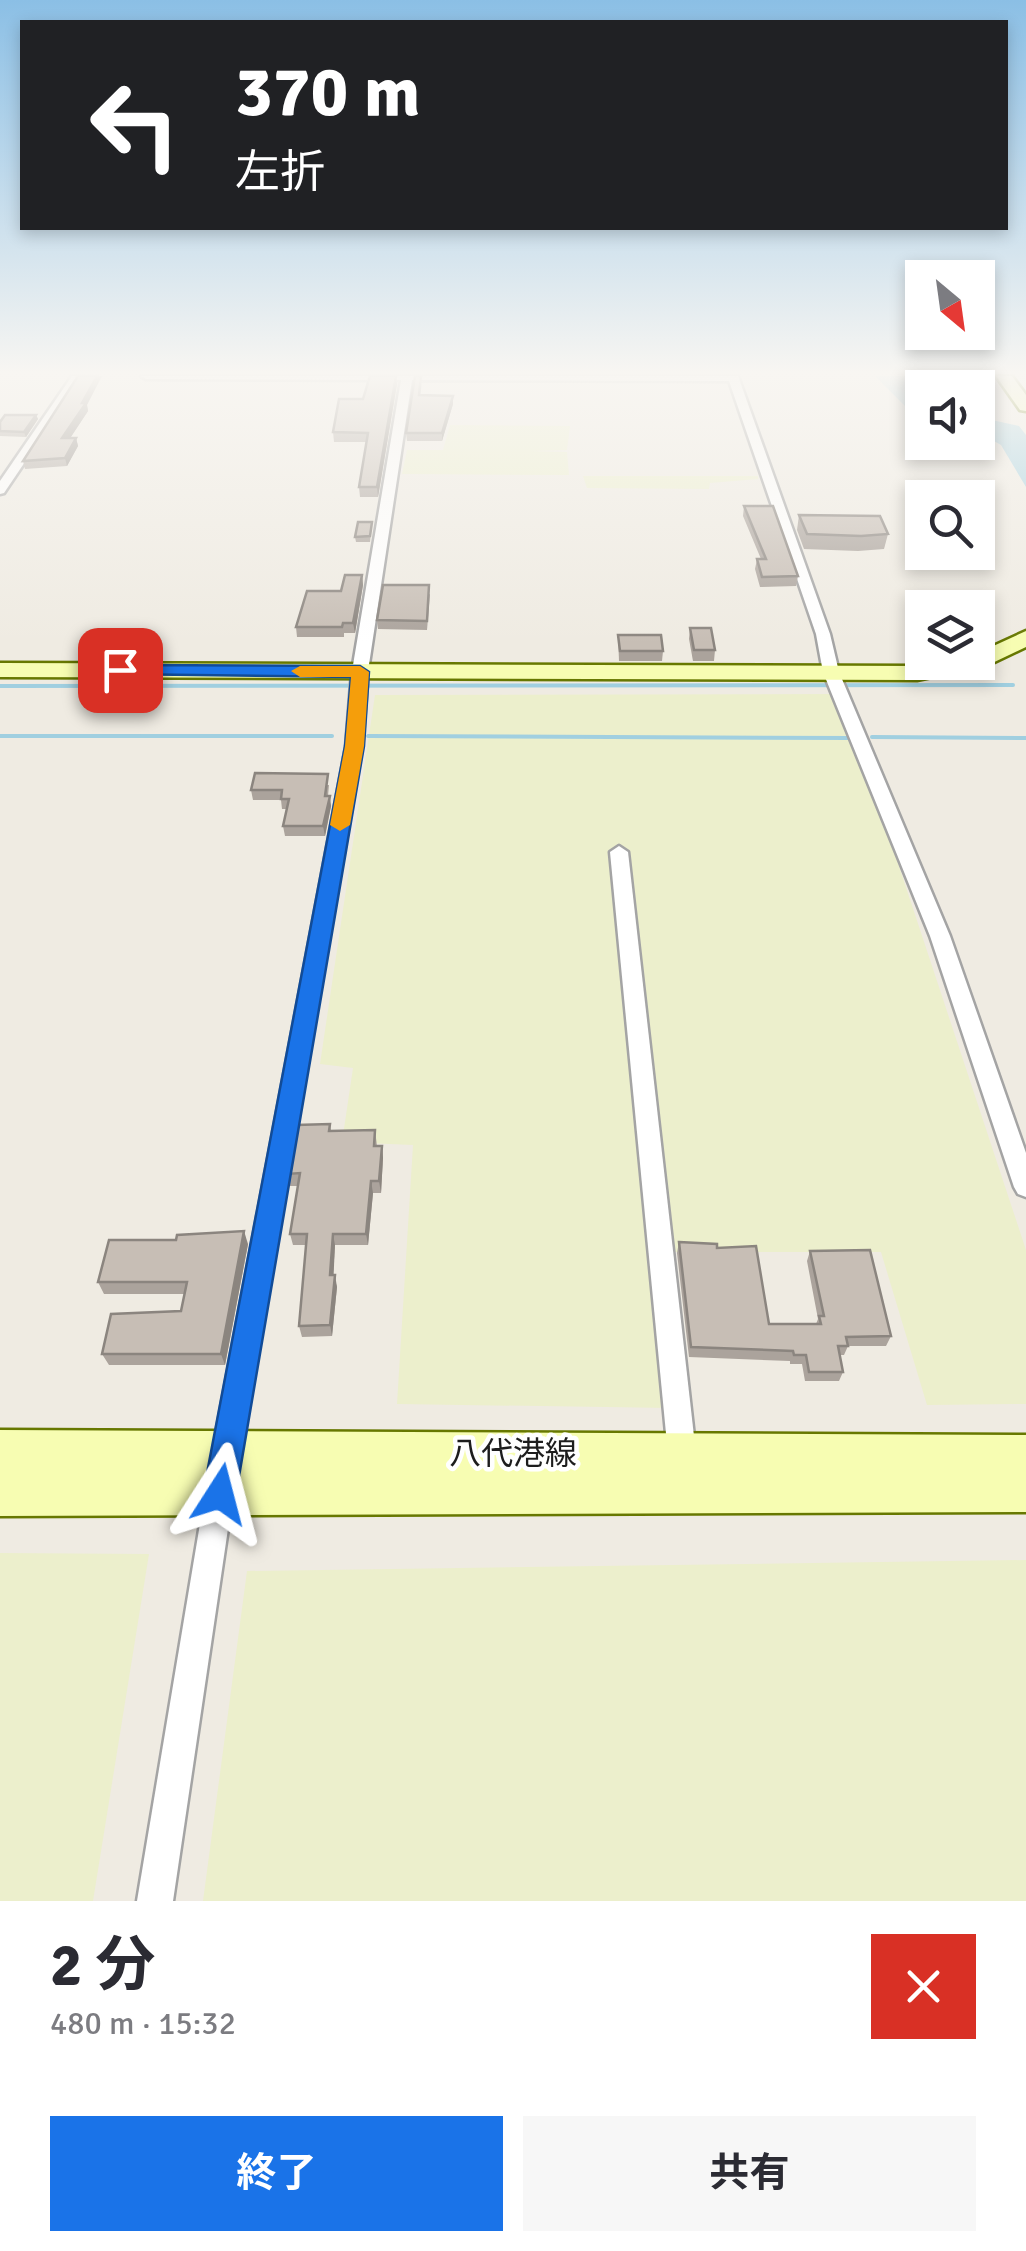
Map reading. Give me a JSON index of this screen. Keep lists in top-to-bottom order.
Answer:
{
  "streets": {
    "street": ["八代港線"]
  },
  "north": "bottom right",
  "page": {
    "turn": ["370 m", "左折"],
    "heading": ["2 分", "480 m · 15:32"],
    "buttons": ["終了", "共有"]
  }
}
